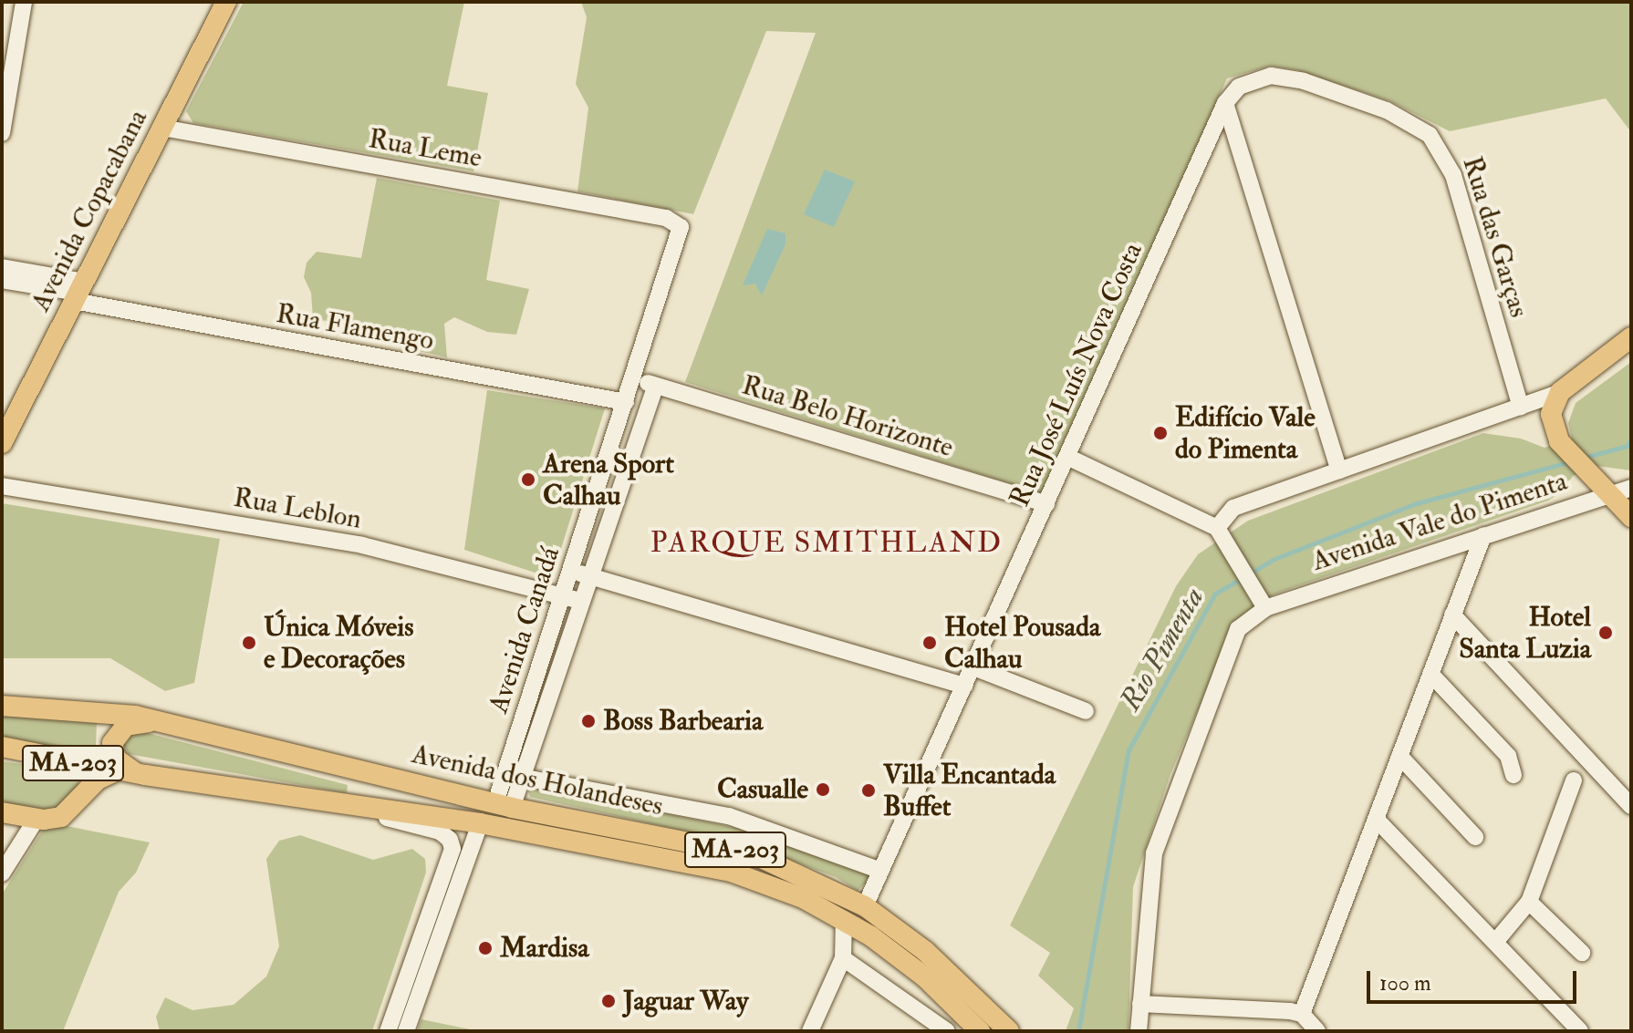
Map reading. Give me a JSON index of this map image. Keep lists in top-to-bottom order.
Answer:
{
  "streets": {
    "main road": ["Avenida Copacabana", "MA-203", "Avenida dos Holandeses"],
    "street": [
      "Rua Leme",
      "Rua das Garças",
      "Rua Flamengo",
      "Rua José Luís Nova Costa",
      "Rua Belo Horizonte",
      "Rua Leblon",
      "Avenida Vale do Pimenta",
      "Avenida Canadá"
    ]
  },
  "crossings": [
    ["Rua Leme", "Avenida Copacabana"],
    ["Rua Leme", "Avenida Canadá"],
    ["Avenida Copacabana", "Rua Flamengo"],
    ["Rua das Garças", "Rua José Luís Nova Costa"],
    ["Rua Flamengo", "Avenida Canadá"],
    ["Rua José Luís Nova Costa", "Rua Belo Horizonte"],
    ["Rua José Luís Nova Costa", "Avenida dos Holandeses"],
    ["Rua Belo Horizonte", "Avenida Canadá"],
    ["Rua Leblon", "Avenida Canadá"],
    ["Avenida Canadá", "Avenida dos Holandeses"]
  ],
  "districts": ["PARQUE SMITHLAND"],
  "water": ["Rio Pimenta"],
  "places": [
    "Edifício Vale do Pimenta",
    "Arena Sport Calhau",
    "Hotel Santa Luzia",
    "Única Móveis e Decorações",
    "Hotel Pousada Calhau",
    "Boss Barbearia",
    "Casualle",
    "Villa Encantada Buffet",
    "Mardisa",
    "Jaguar Way"
  ],
  "scale_bar": "100 m"
}
